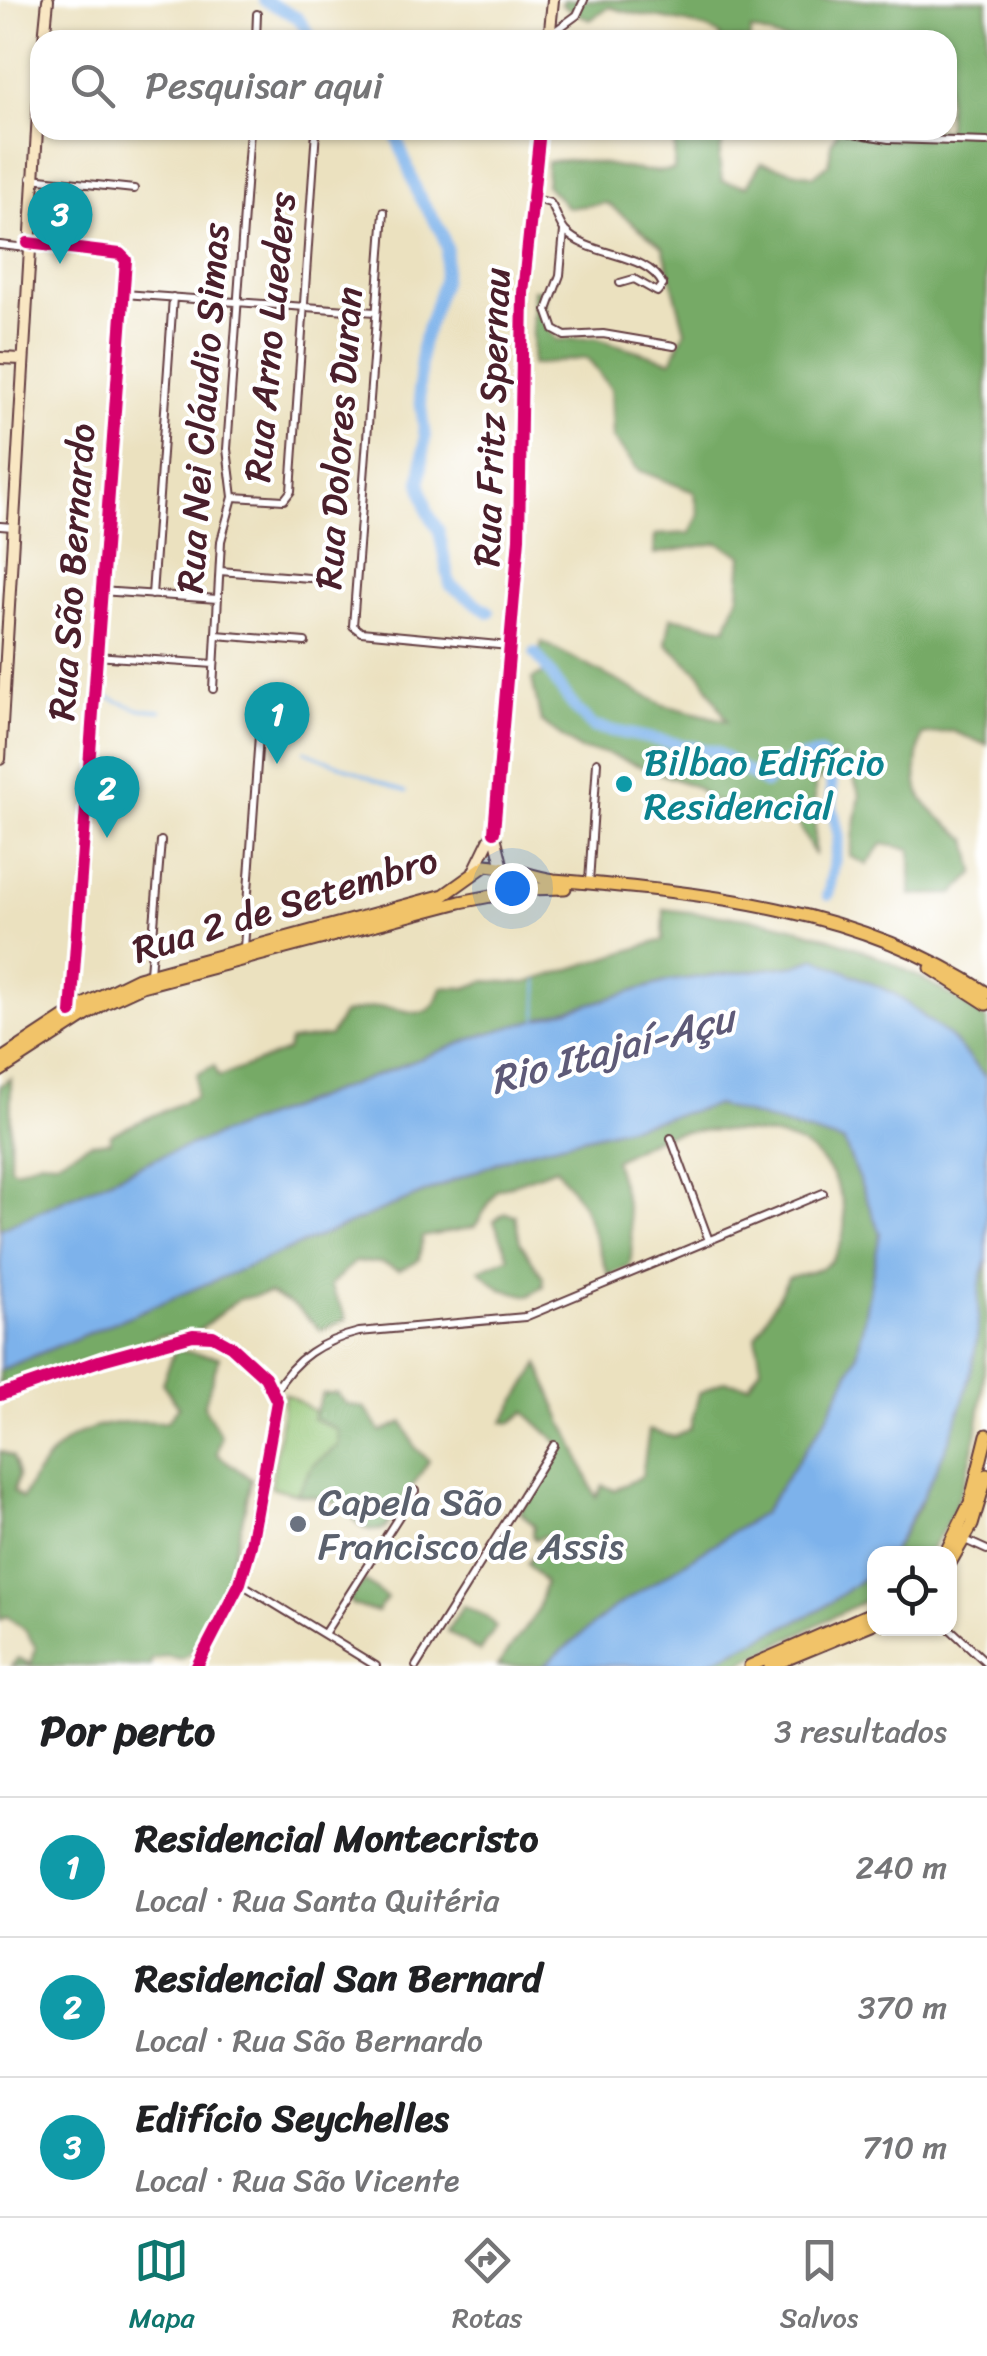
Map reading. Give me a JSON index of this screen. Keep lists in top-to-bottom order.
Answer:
{
  "streets": {
    "main road": ["Rua 2 de Setembro"],
    "street": [
      "Rua Arno Lueders",
      "Rua Nei Cláudio Simas",
      "Rua Fritz Spernau",
      "Rua Dolores Duran",
      "Rua São Bernardo"
    ]
  },
  "crossings": [
    ["Rua Arno Lueders", "Rua Nei Cláudio Simas"],
    ["Rua Fritz Spernau", "Rua Dolores Duran"],
    ["Rua São Bernardo", "Rua 2 de Setembro"]
  ],
  "water": ["Rio Itajaí-Açu"],
  "places": ["Bilbao Edifício Residencial", "Capela São Francisco de Assis"],
  "page": {
    "search": "Pesquisar aqui",
    "pins": ["3", "1", "2"],
    "heading": ["Por perto", "3 resultados"],
    "list": [
      {
        "mark": "1",
        "name": "Residencial Montecristo",
        "note": "Local · Rua Santa Quitéria",
        "value": "240 m"
      },
      {
        "mark": "2",
        "name": "Residencial San Bernard",
        "note": "Local · Rua São Bernardo",
        "value": "370 m"
      },
      {
        "mark": "3",
        "name": "Edifício Seychelles",
        "note": "Local · Rua São Vicente",
        "value": "710 m"
      }
    ],
    "nav": ["Mapa", "Rotas", "Salvos"]
  }
}
